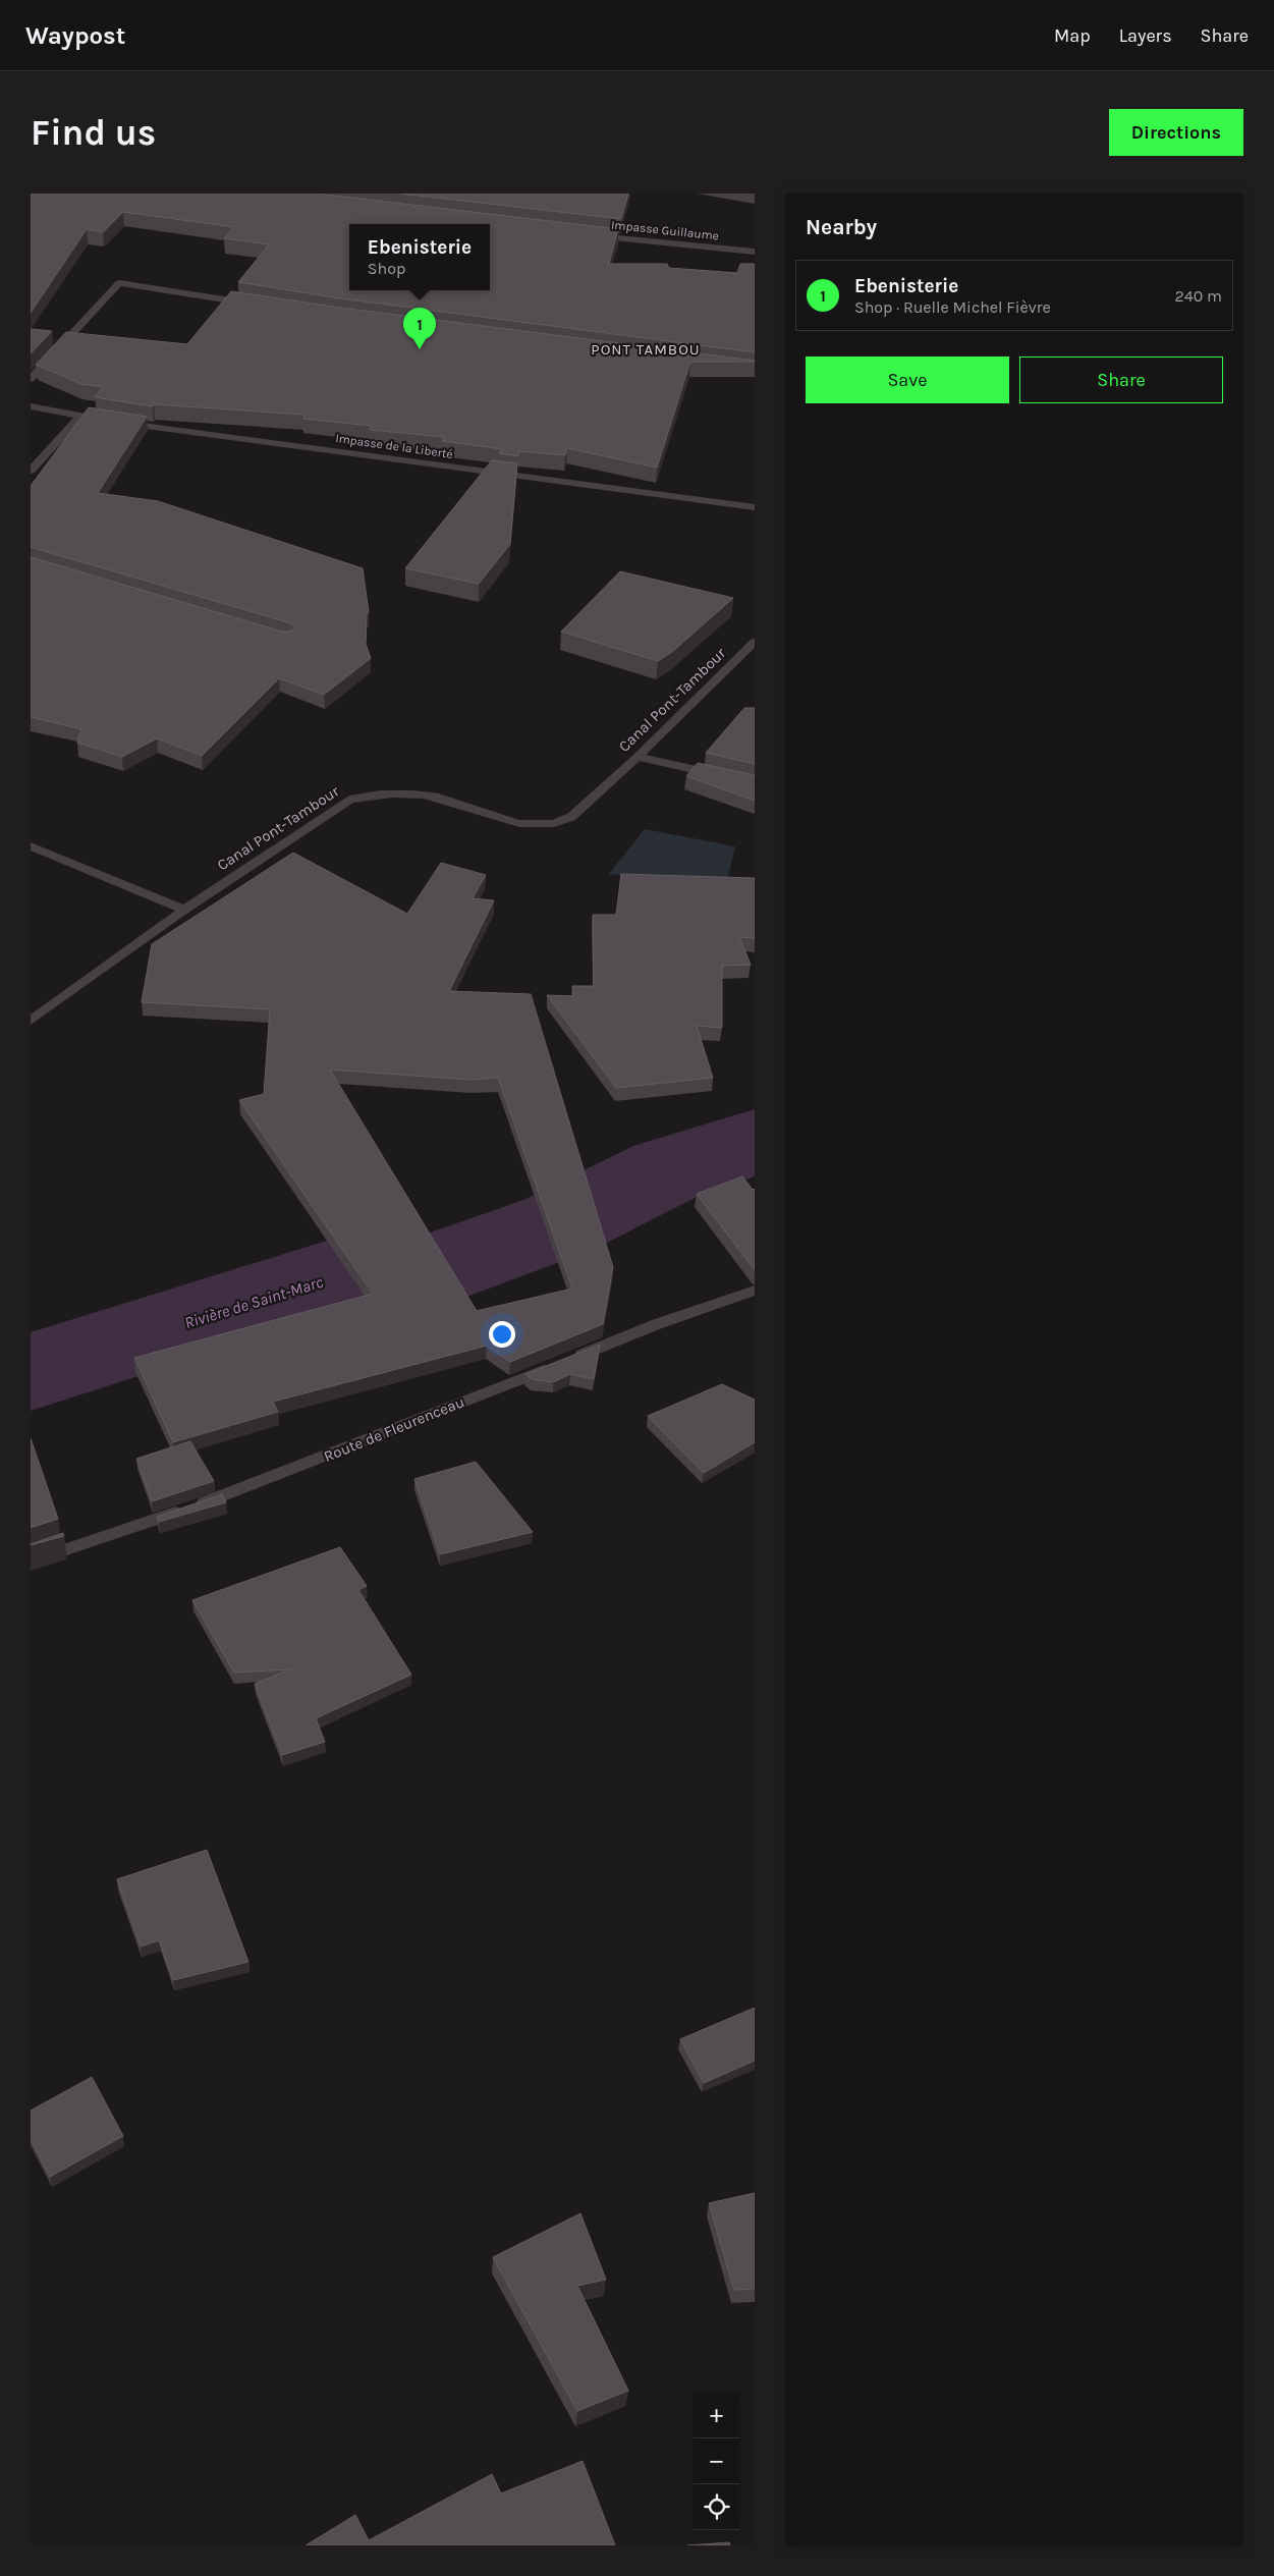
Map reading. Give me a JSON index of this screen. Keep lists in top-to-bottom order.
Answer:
{
  "streets": {
    "street": [
      "Impasse Guillaume",
      "Impasse de la Liberté",
      "Canal Pont-Tambour",
      "Route de Fleurenceau"
    ]
  },
  "districts": ["PONT TAMBOU"],
  "water": ["Rivière de Saint-Marc"],
  "page": {
    "header": "Waypost",
    "nav": ["Map", "Layers", "Share"],
    "buttons": [
      "Directions",
      ["Save", "Share"]
    ],
    "title": "Find us",
    "heading": "Nearby",
    "popup": ["Ebenisterie", "Shop"],
    "list": [
      {
        "mark": "1",
        "name": "Ebenisterie",
        "note": "Shop · Ruelle Michel Fièvre",
        "value": "240 m"
      }
    ],
    "pins": "1",
    "map_buttons": ["+", "−"]
  }
}
